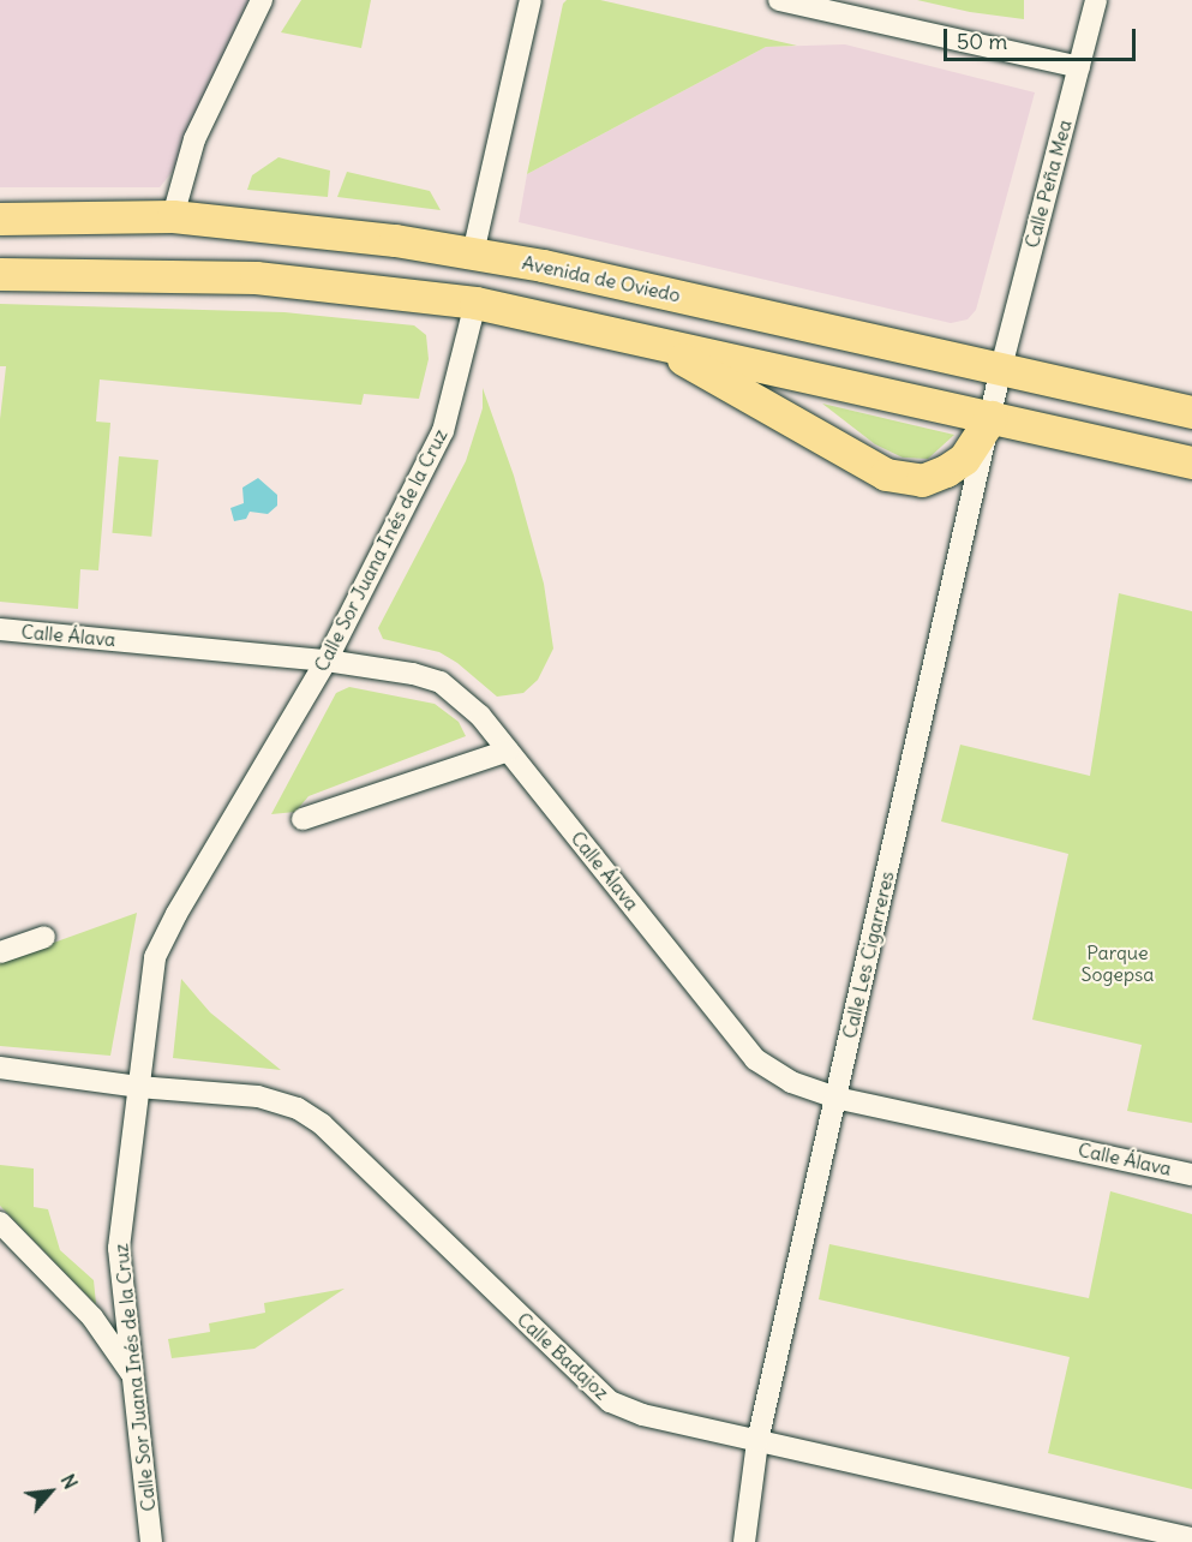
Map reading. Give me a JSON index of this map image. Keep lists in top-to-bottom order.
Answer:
{
  "streets": {
    "main road": ["Avenida de Oviedo"],
    "street": [
      "Calle Peña Mea",
      "Calle Sor Juana Inés de la Cruz",
      "Calle Álava",
      "Calle Les Cigarreres",
      "Calle Badajoz"
    ]
  },
  "crossings": [
    ["Calle Peña Mea", "Avenida de Oviedo"],
    ["Calle Peña Mea", "Calle Les Cigarreres"],
    ["Avenida de Oviedo", "Calle Les Cigarreres"],
    ["Calle Sor Juana Inés de la Cruz", "Calle Álava"],
    ["Calle Sor Juana Inés de la Cruz", "Calle Badajoz"],
    ["Calle Álava", "Calle Les Cigarreres"],
    ["Calle Les Cigarreres", "Calle Badajoz"]
  ],
  "parks": ["Parque Sogepsa"],
  "scale_bar": "50 m",
  "north": "top right"
}
